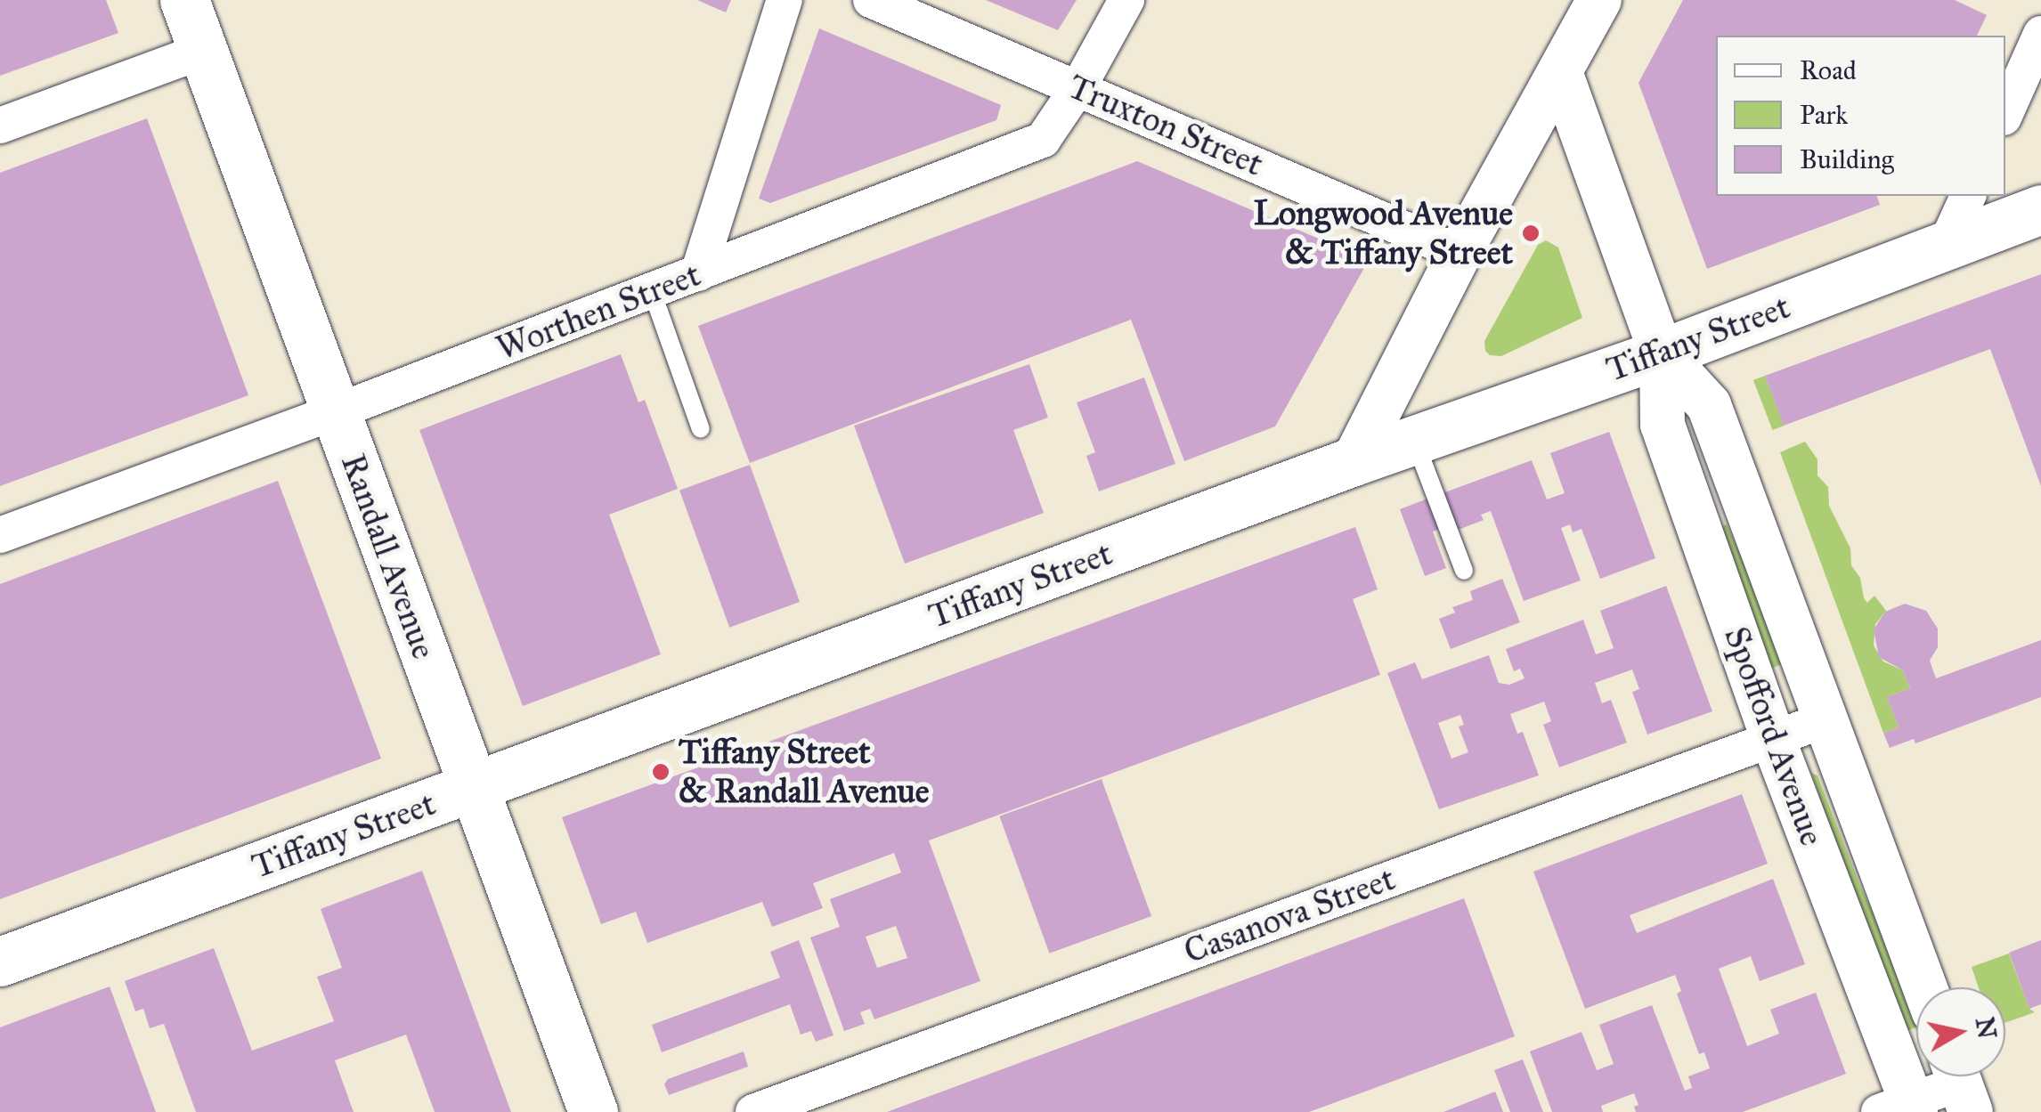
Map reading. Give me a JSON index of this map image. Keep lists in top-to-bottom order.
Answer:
{
  "streets": {
    "main road": ["Tiffany Street", "Randall Avenue"],
    "street": [
      "Truxton Street",
      "Worthen Street",
      "Spofford Avenue",
      "Casanova Street"
    ]
  },
  "crossings": [
    ["Truxton Street", "Worthen Street"],
    ["Worthen Street", "Randall Avenue"],
    ["Tiffany Street", "Randall Avenue"],
    ["Tiffany Street", "Spofford Avenue"],
    ["Spofford Avenue", "Casanova Street"]
  ],
  "places": ["Longwood Avenue & Tiffany Street", "Tiffany Street & Randall Avenue"],
  "legend": ["Road", "Park", "Building"],
  "north": "right"
}
